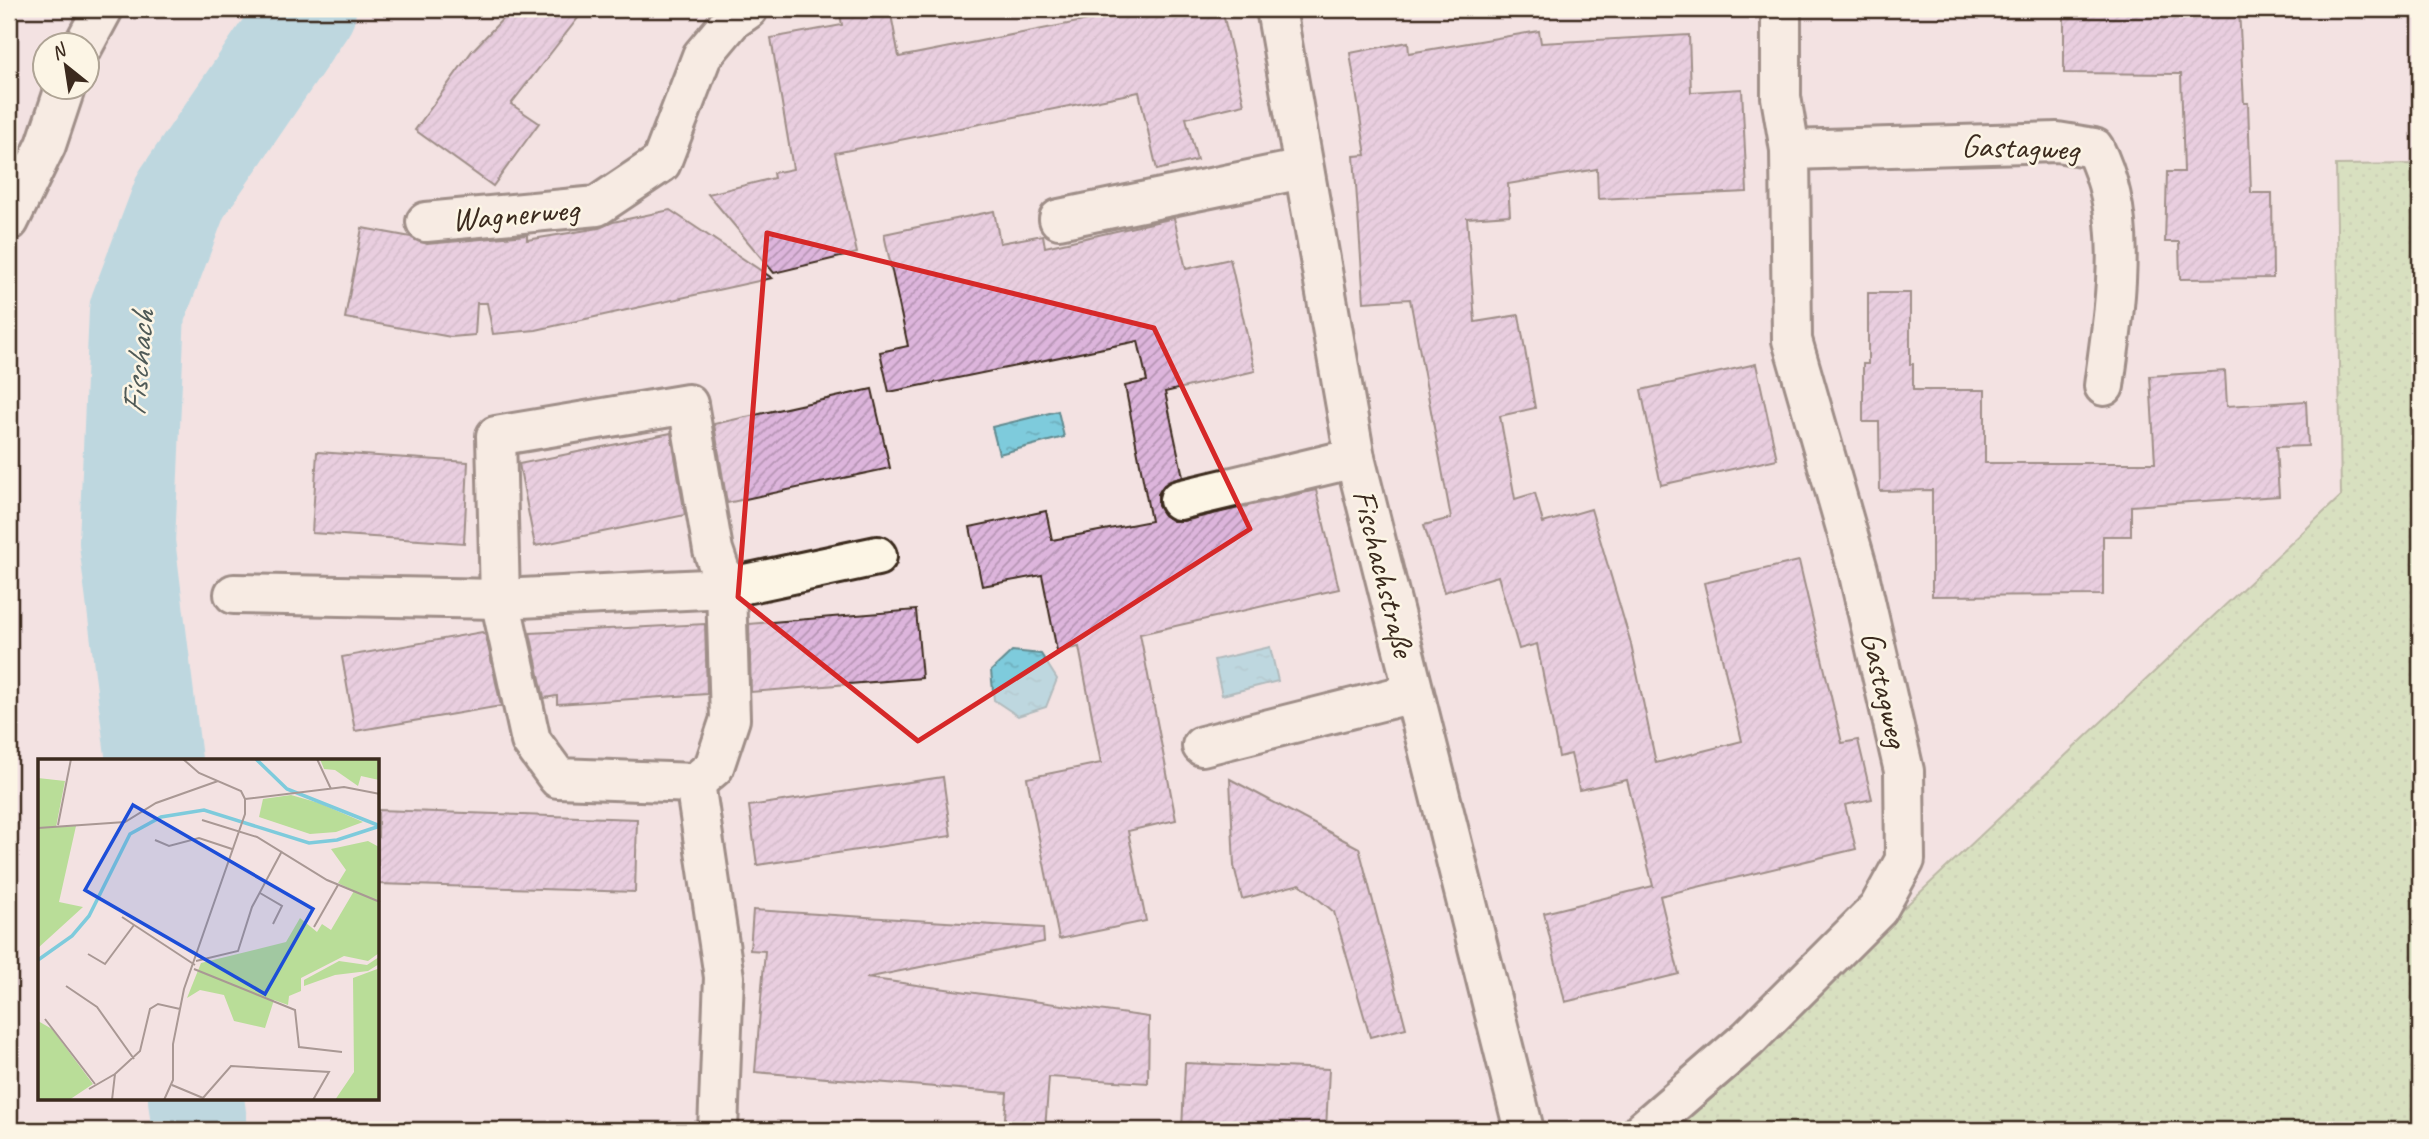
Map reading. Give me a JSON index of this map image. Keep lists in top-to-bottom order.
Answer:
{
  "streets": {
    "street": ["Gastagweg", "Wagnerweg", "Fischachstraße"]
  },
  "water": ["Fischach"],
  "north": "top left"
}
